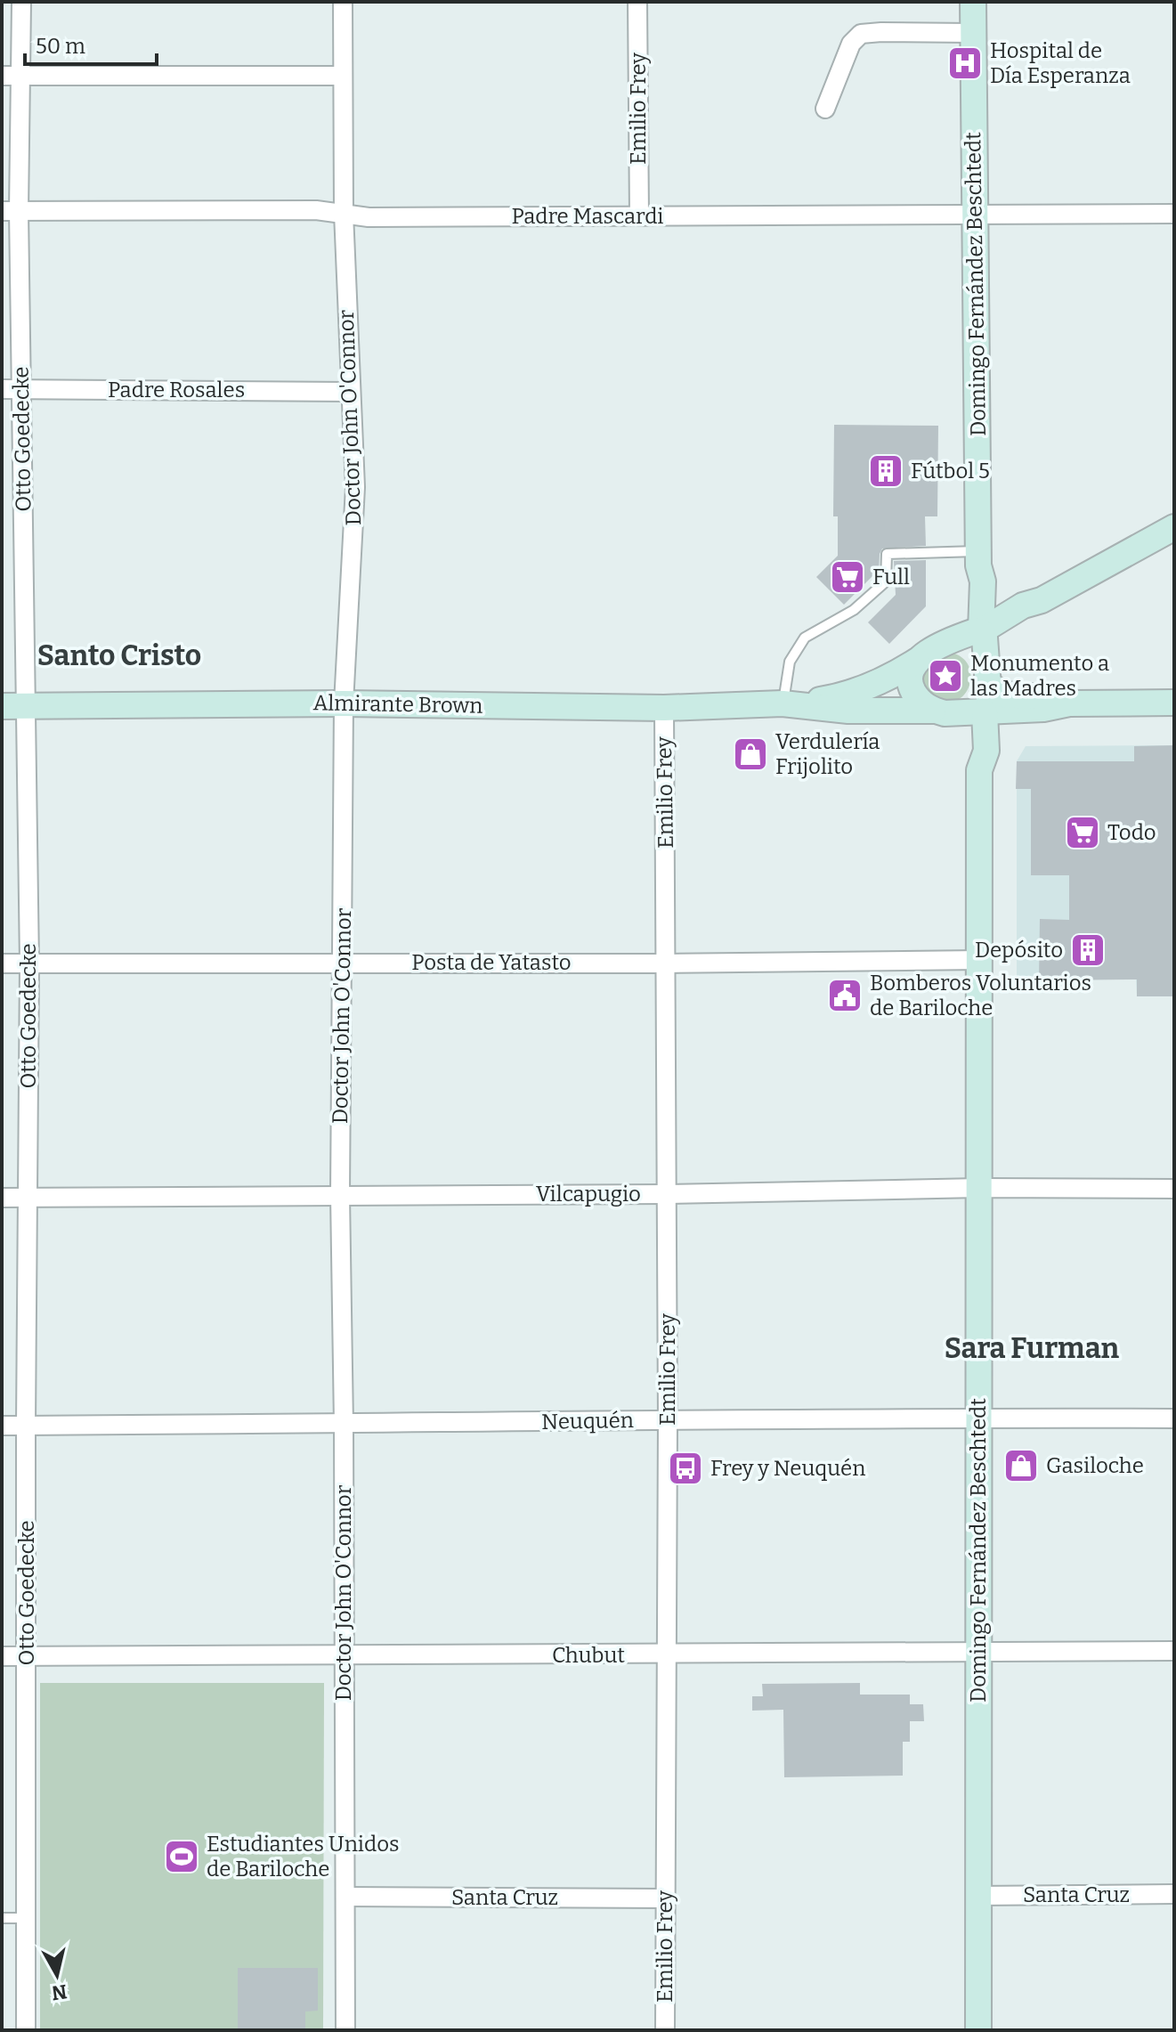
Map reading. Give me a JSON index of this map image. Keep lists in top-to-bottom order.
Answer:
{
  "streets": {
    "street": [
      "Emilio Frey",
      "Padre Mascardi",
      "Domingo Fernández Beschtedt",
      "Padre Rosales",
      "Doctor John O'Connor",
      "Otto Goedecke",
      "Almirante Brown",
      "Posta de Yatasto",
      "Vilcapugio",
      "Neuquén",
      "Chubut",
      "Santa Cruz"
    ]
  },
  "crossings": [
    ["Emilio Frey", "Padre Mascardi"],
    ["Emilio Frey", "Almirante Brown"],
    ["Emilio Frey", "Posta de Yatasto"],
    ["Emilio Frey", "Vilcapugio"],
    ["Emilio Frey", "Neuquén"],
    ["Emilio Frey", "Chubut"],
    ["Emilio Frey", "Santa Cruz"],
    ["Padre Mascardi", "Domingo Fernández Beschtedt"],
    ["Padre Mascardi", "Doctor John O'Connor"],
    ["Padre Mascardi", "Otto Goedecke"],
    ["Domingo Fernández Beschtedt", "Almirante Brown"],
    ["Domingo Fernández Beschtedt", "Posta de Yatasto"],
    ["Domingo Fernández Beschtedt", "Vilcapugio"],
    ["Domingo Fernández Beschtedt", "Neuquén"],
    ["Domingo Fernández Beschtedt", "Chubut"],
    ["Domingo Fernández Beschtedt", "Santa Cruz"],
    ["Padre Rosales", "Doctor John O'Connor"],
    ["Padre Rosales", "Otto Goedecke"],
    ["Doctor John O'Connor", "Almirante Brown"],
    ["Doctor John O'Connor", "Posta de Yatasto"],
    ["Doctor John O'Connor", "Vilcapugio"],
    ["Doctor John O'Connor", "Neuquén"],
    ["Doctor John O'Connor", "Chubut"],
    ["Doctor John O'Connor", "Santa Cruz"],
    ["Otto Goedecke", "Almirante Brown"],
    ["Otto Goedecke", "Posta de Yatasto"],
    ["Otto Goedecke", "Vilcapugio"],
    ["Otto Goedecke", "Neuquén"],
    ["Otto Goedecke", "Chubut"]
  ],
  "districts": ["Santo Cristo", "Sara Furman"],
  "places": {
    "hospital": ["Hospital de Día Esperanza"],
    "building": ["Fútbol 5", "Depósito"],
    "supermarket": ["Full", "Todo"],
    "place": ["Monumento a las Madres"],
    "shop": ["Verdulería Frijolito", "Gasiloche"],
    "public building": ["Bomberos Voluntarios de Bariloche"],
    "bus stop": ["Frey y Neuquén"],
    "sports": ["Estudiantes Unidos de Bariloche"]
  },
  "scale_bar": "50 m",
  "north": "bottom"
}
